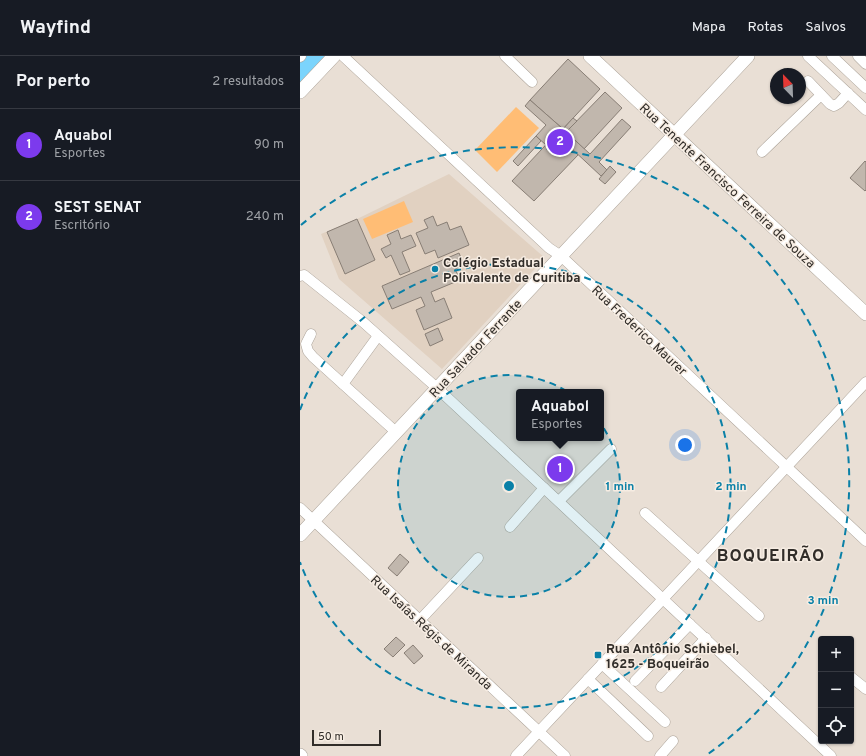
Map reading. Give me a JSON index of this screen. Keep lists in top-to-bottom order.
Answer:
{
  "streets": {
    "main road": ["Rua Tenente Francisco Ferreira de Souza", "Rua Salvador Ferrante"],
    "street": ["Rua Frederico Maurer", "Rua Isaías Régis de Miranda"]
  },
  "crossings": [
    ["Rua Tenente Francisco Ferreira de Souza", "Rua Salvador Ferrante"],
    ["Rua Frederico Maurer", "Rua Salvador Ferrante"],
    ["Rua Salvador Ferrante", "Rua Isaías Régis de Miranda"]
  ],
  "districts": ["BOQUEIRÃO"],
  "places": {
    "other": ["Colégio Estadual Polivalente de Curitiba"],
    "transit": ["Rua Antônio Schiebel, 1625 - Boqueirão"]
  },
  "scale_bar": "50 m",
  "north": "top left",
  "page": {
    "header": "Wayfind",
    "nav": ["Mapa", "Rotas", "Salvos"],
    "heading": ["Por perto", "2 resultados"],
    "list": [
      {
        "mark": "1",
        "name": "Aquabol",
        "note": "Esportes",
        "value": "90 m"
      },
      {
        "mark": "2",
        "name": "SEST SENAT",
        "note": "Escritório",
        "value": "240 m"
      }
    ],
    "pins": ["2", "1"],
    "popup": ["Aquabol", "Esportes"],
    "map_buttons": ["+", "−"],
    "scale": "50 m"
  },
  "rings": ["1 min", "2 min", "3 min"]
}
